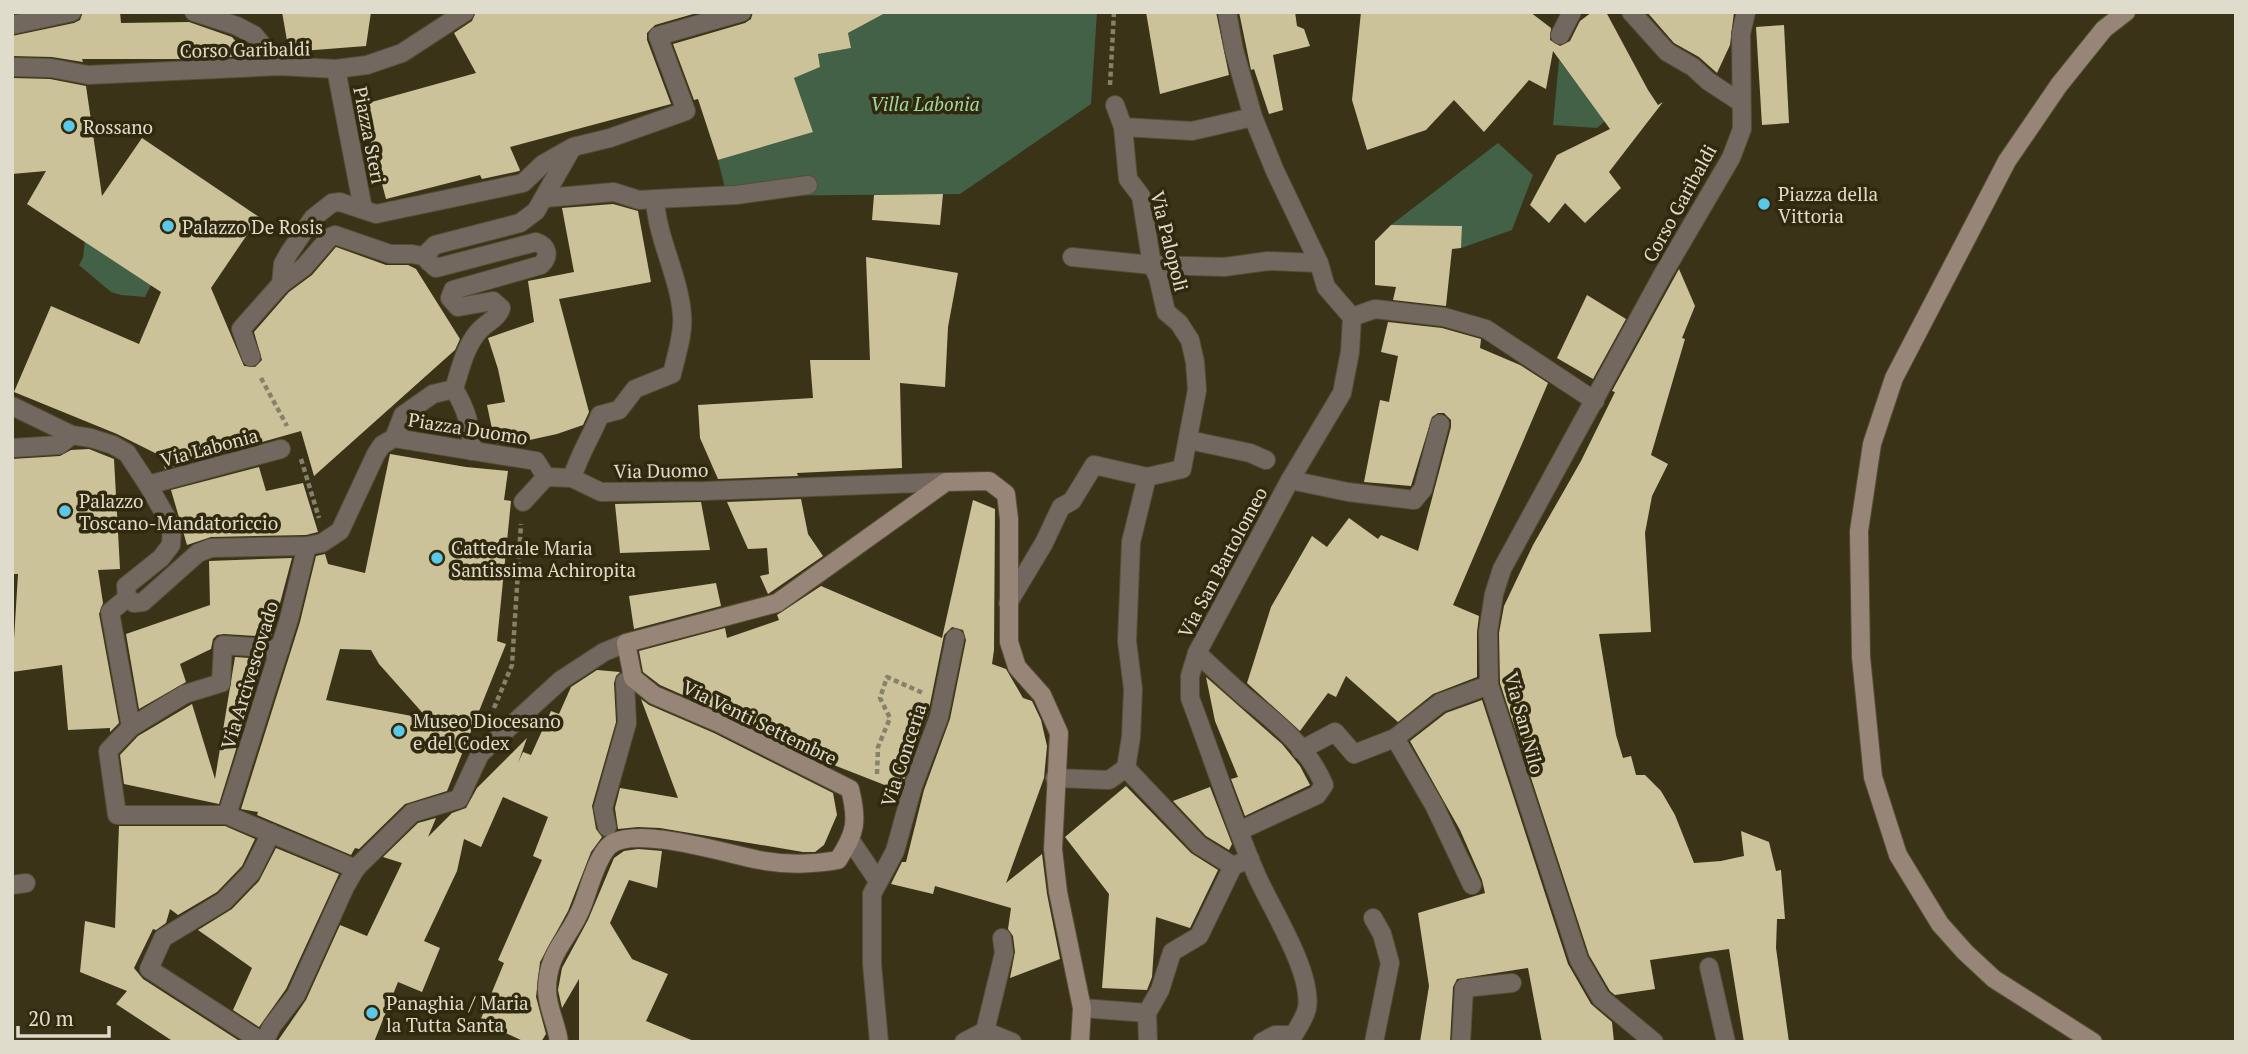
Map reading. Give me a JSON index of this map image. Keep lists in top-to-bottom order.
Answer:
{
  "streets": {
    "main road": ["Via Venti Settembre"],
    "street": [
      "Corso Garibaldi",
      "Piazza Steri",
      "Via Palopoli",
      "Piazza Duomo",
      "Via Labonia",
      "Via Duomo",
      "Via San Bartolomeo",
      "Via Arcivescovado",
      "Via San Nilo",
      "Via Conceria"
    ]
  },
  "crossings": [
    ["Corso Garibaldi", "Piazza Steri"],
    ["Corso Garibaldi", "Via San Nilo"],
    ["Piazza Duomo", "Via Duomo"],
    ["Piazza Duomo", "Via Arcivescovado"]
  ],
  "parks": ["Villa Labonia"],
  "places": [
    "Rossano",
    "Piazza della Vittoria",
    "Palazzo De Rosis",
    "Palazzo Toscano-Mandatoriccio",
    "Cattedrale Maria Santissima Achiropita",
    "Museo Diocesano e del Codex",
    "Panaghia / Maria la Tutta Santa"
  ],
  "scale_bar": "20 m"
}
